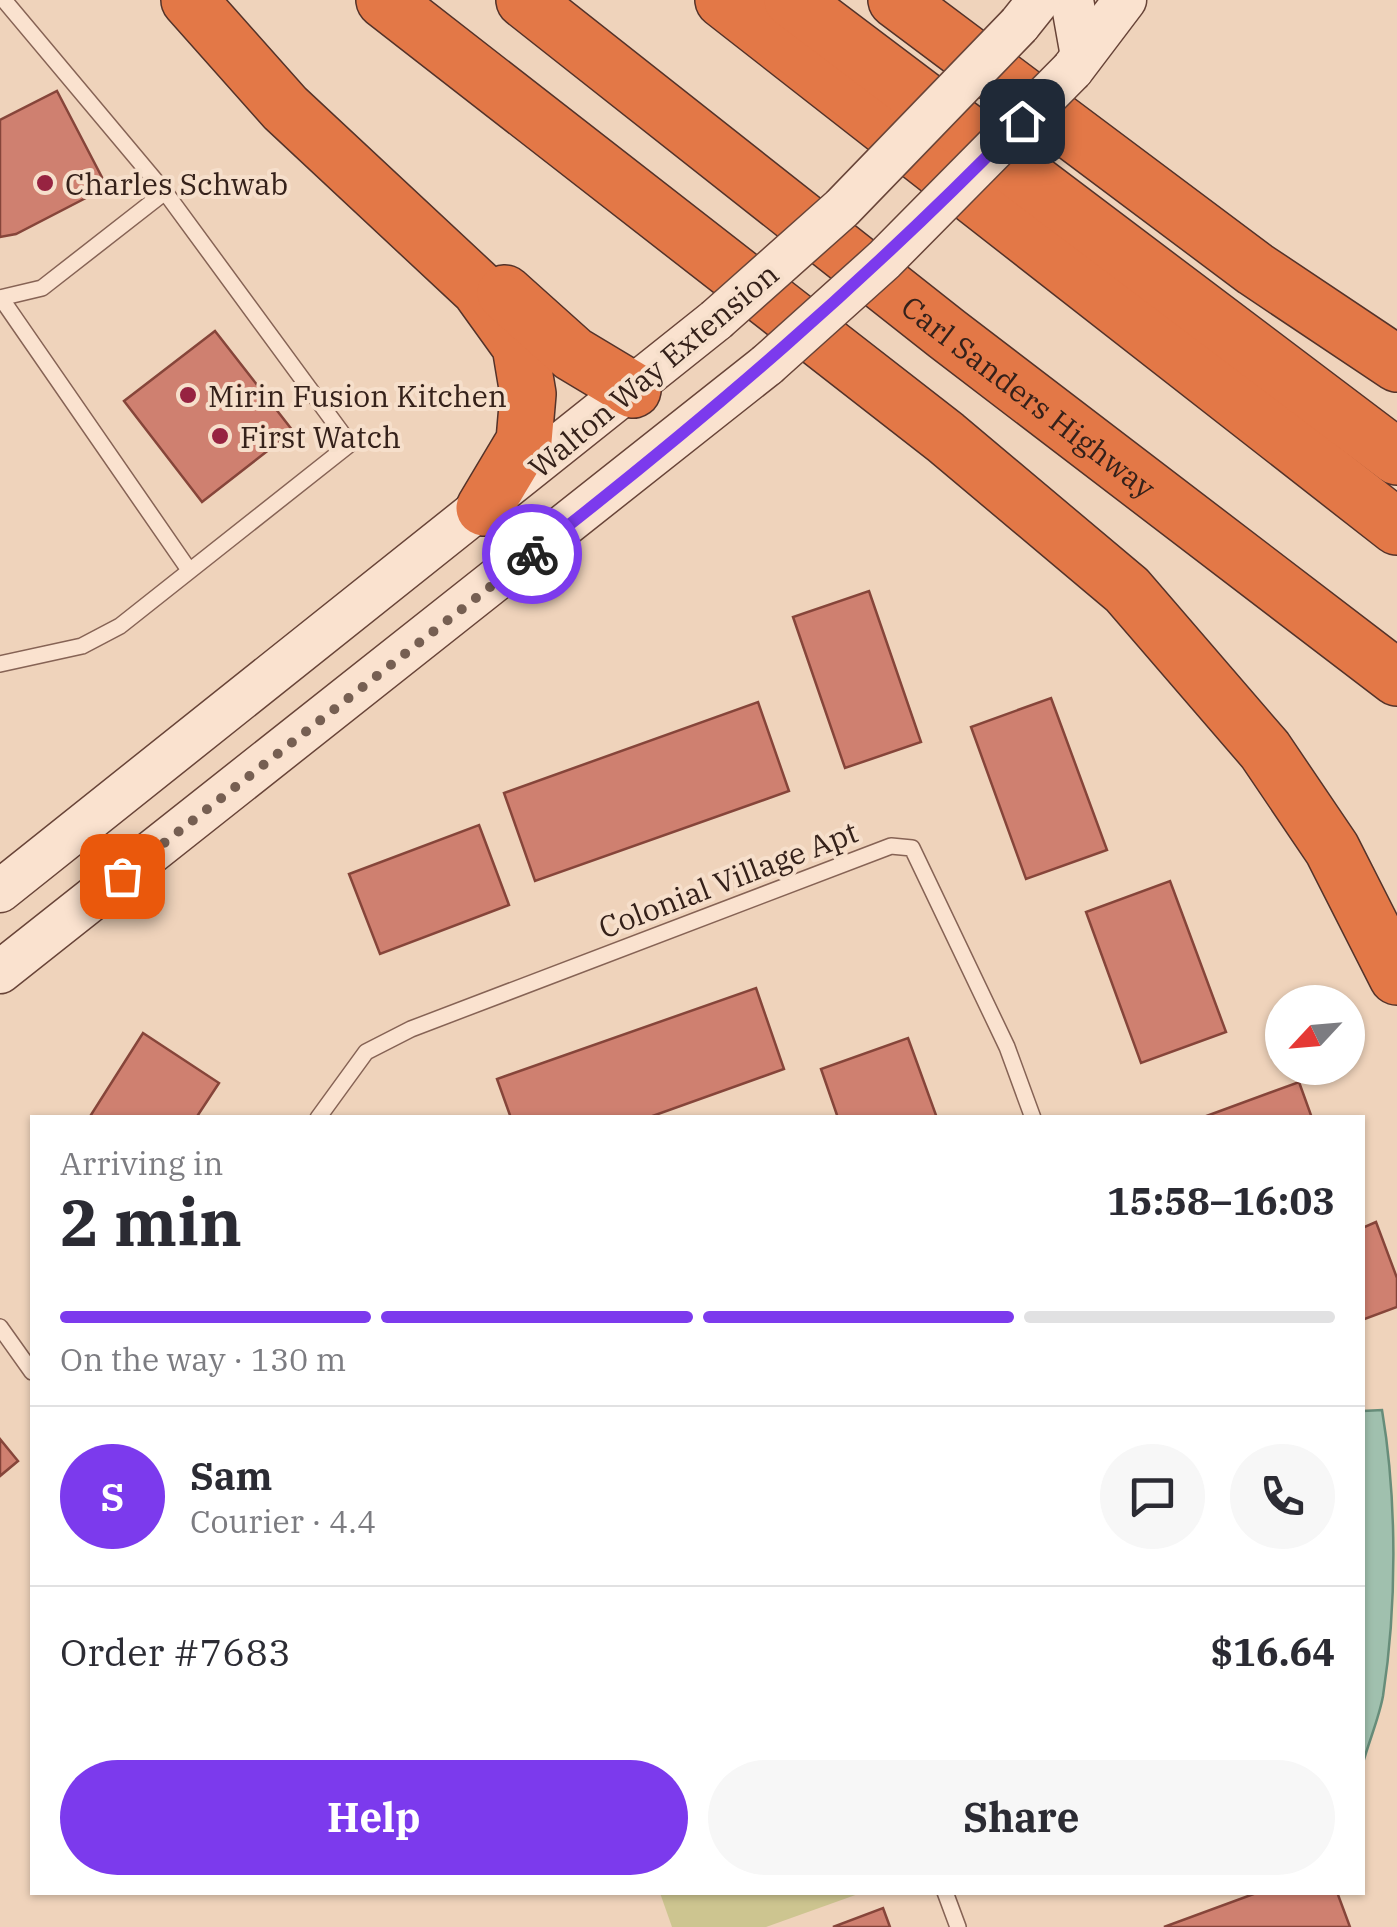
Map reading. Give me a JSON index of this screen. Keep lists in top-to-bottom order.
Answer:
{
  "streets": {
    "highway": ["Carl Sanders Highway"],
    "main road": ["Walton Way Extension"],
    "lane": ["Colonial Village Apt"]
  },
  "places": ["Charles Schwab", "Mirin Fusion Kitchen", "First Watch"],
  "north": "bottom left",
  "page": {
    "heading": ["2 min", "Arriving in", "15:58–16:03"],
    "panel": [
      "Sam",
      "Courier · 4.4",
      "Order #7683",
      "$16.64"
    ],
    "bar": "On the way · 130 m",
    "round": "S",
    "buttons": ["Help", "Share"]
  }
}
